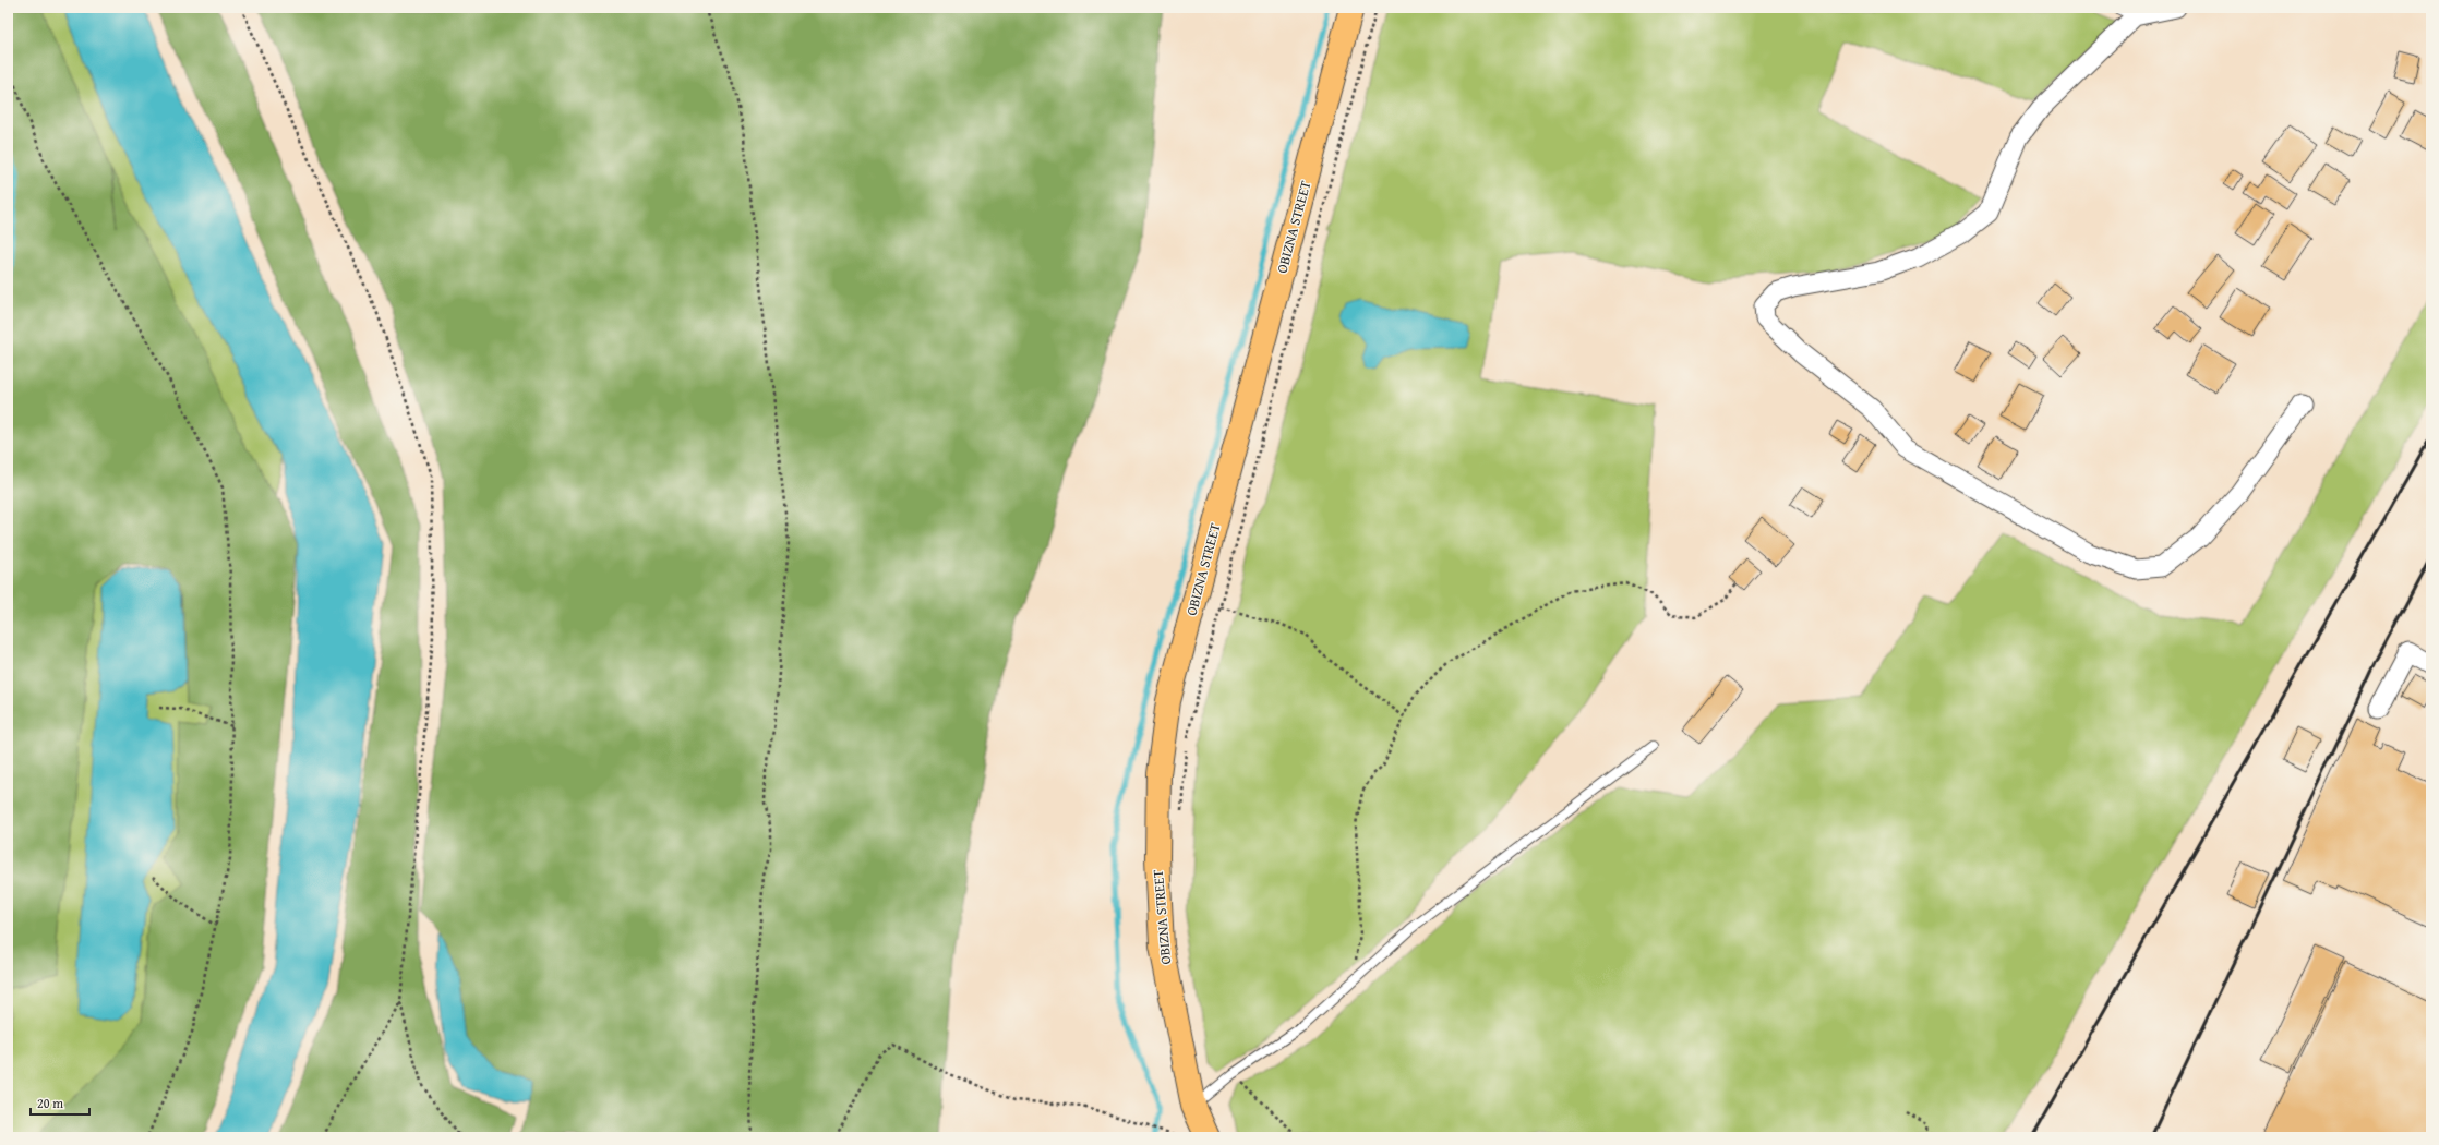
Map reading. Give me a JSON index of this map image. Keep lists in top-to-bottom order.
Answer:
{
  "streets": {
    "main road": ["OBIZNA STREET"]
  },
  "scale_bar": "20 m"
}
